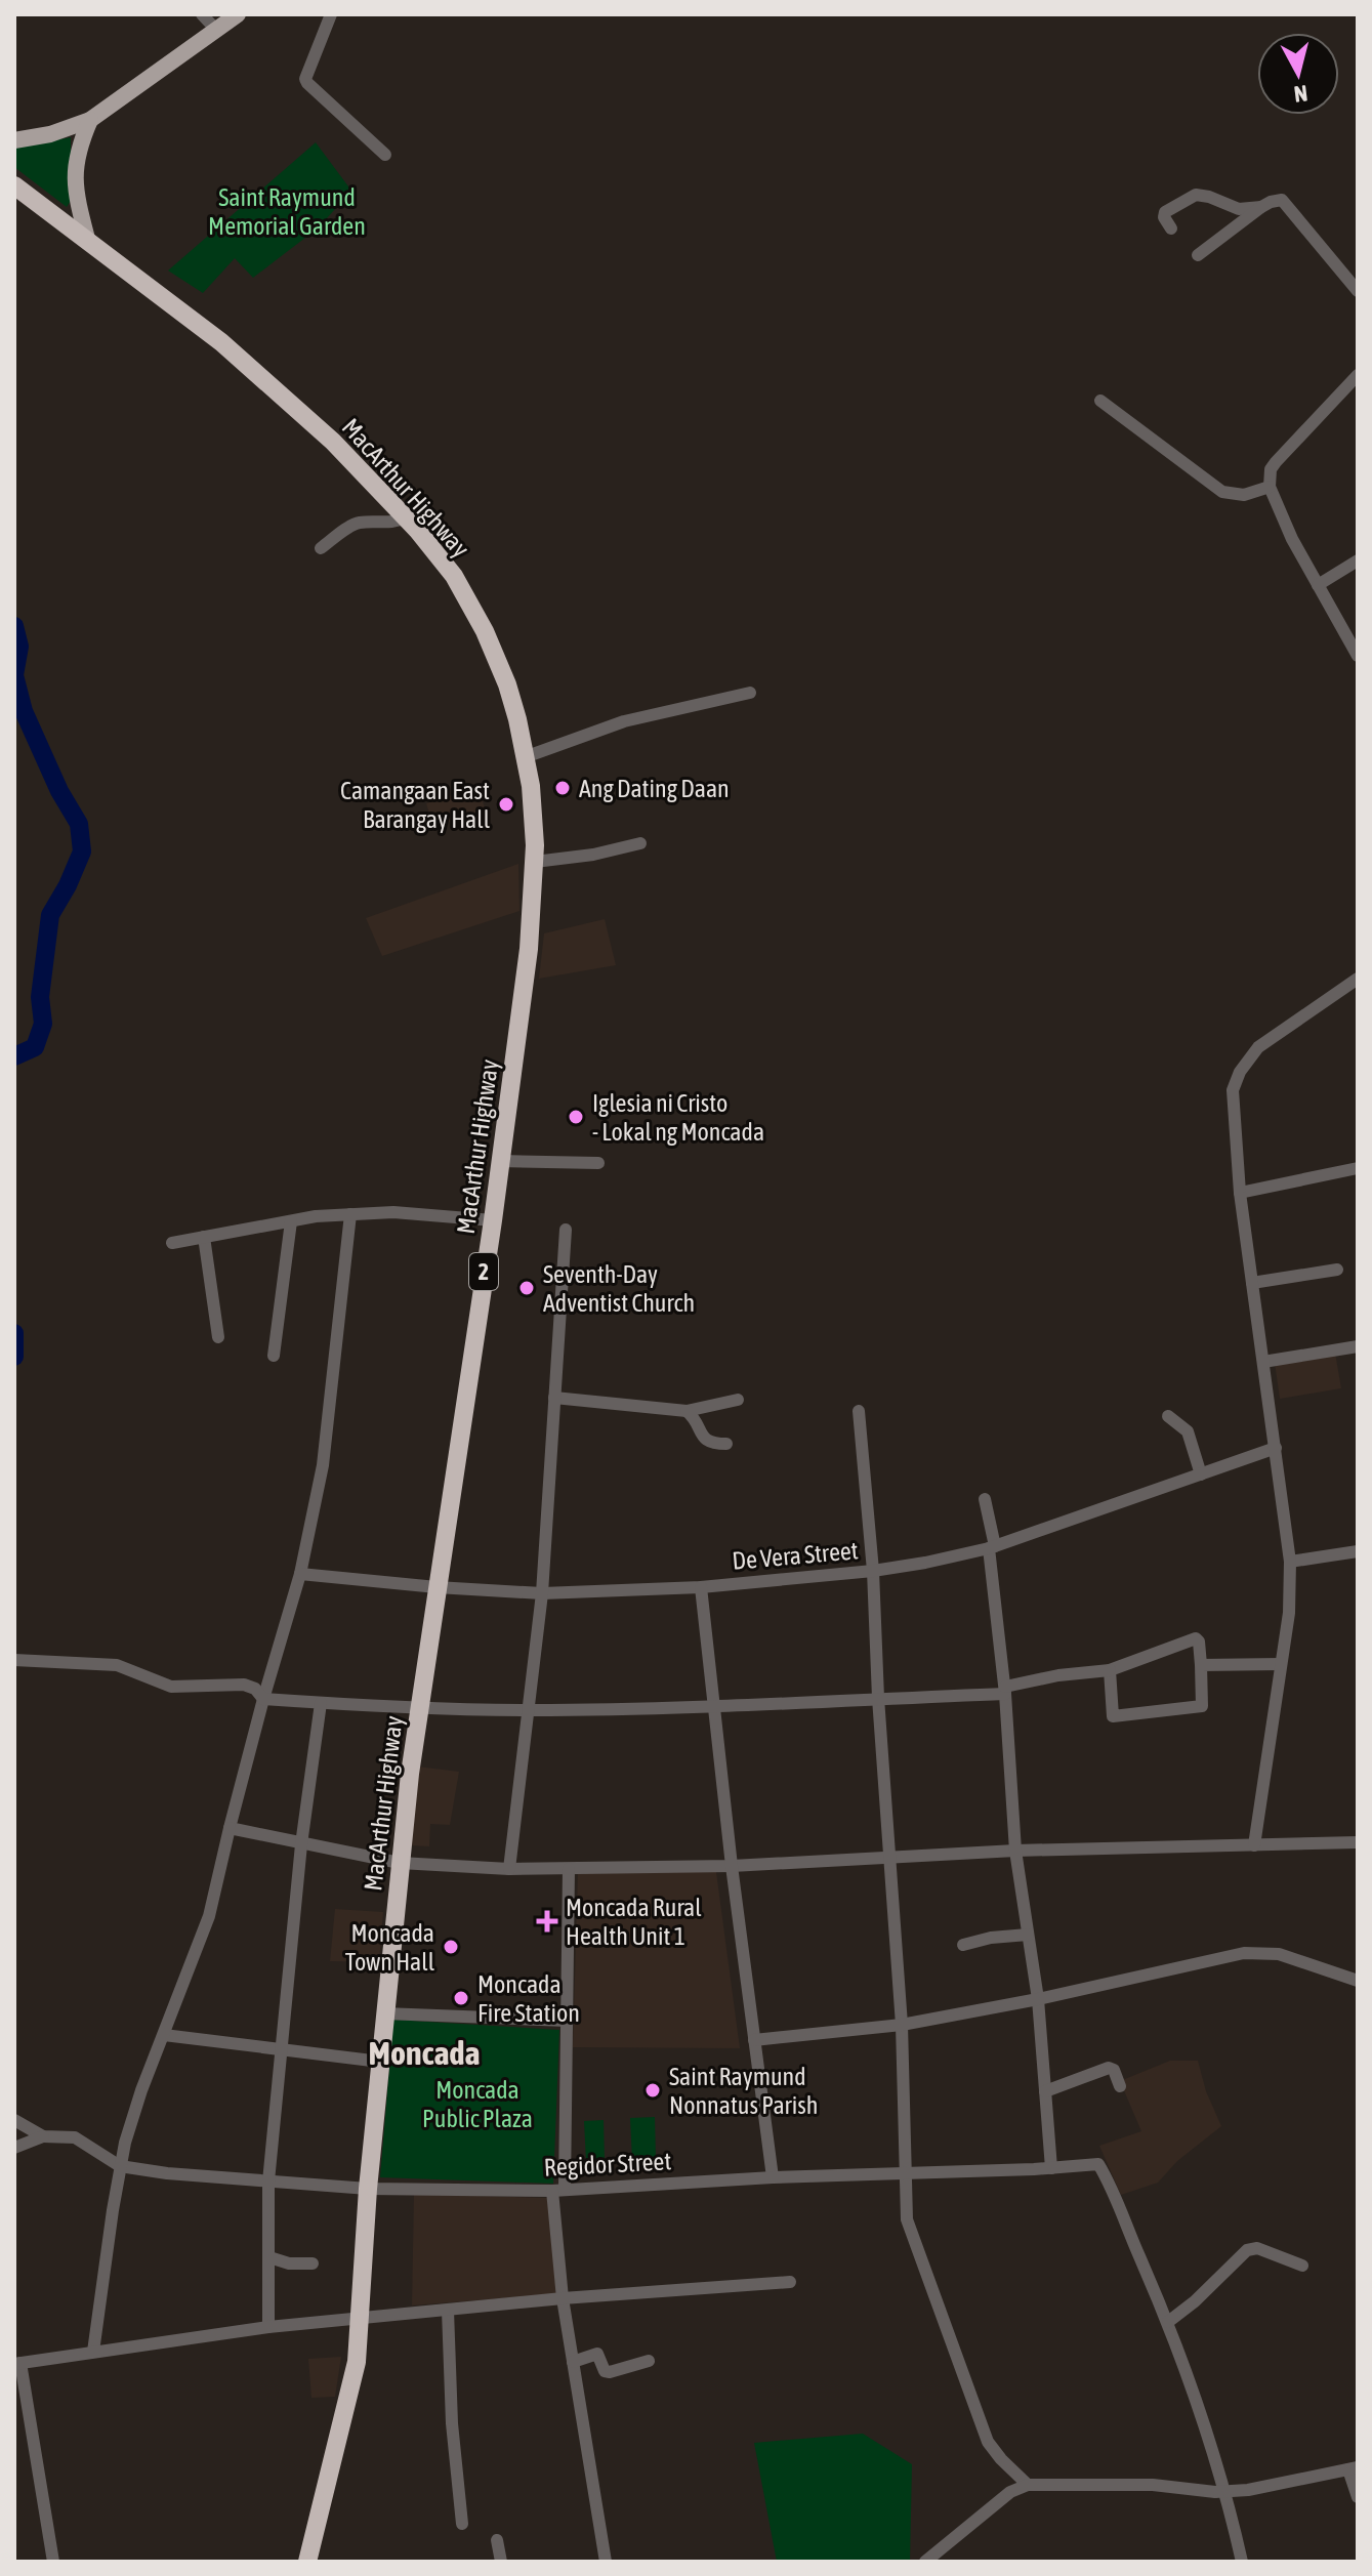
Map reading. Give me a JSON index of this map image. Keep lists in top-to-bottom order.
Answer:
{
  "streets": {
    "highway": ["MacArthur Highway", "2"],
    "street": ["De Vera Street", "Regidor Street"]
  },
  "crossings": [
    ["MacArthur Highway", "De Vera Street"],
    ["MacArthur Highway", "Regidor Street"]
  ],
  "districts": ["Moncada"],
  "parks": ["Saint Raymund Memorial Garden", "Moncada Public Plaza"],
  "places": {
    "other": [
      "Ang Dating Daan",
      "Camangaan East Barangay Hall",
      "Iglesia ni Cristo - Lokal ng Moncada",
      "Seventh-Day Adventist Church",
      "Moncada Town Hall",
      "Moncada Fire Station",
      "Saint Raymund Nonnatus Parish"
    ],
    "health": ["Moncada Rural Health Unit 1"]
  },
  "north": "bottom"
}
